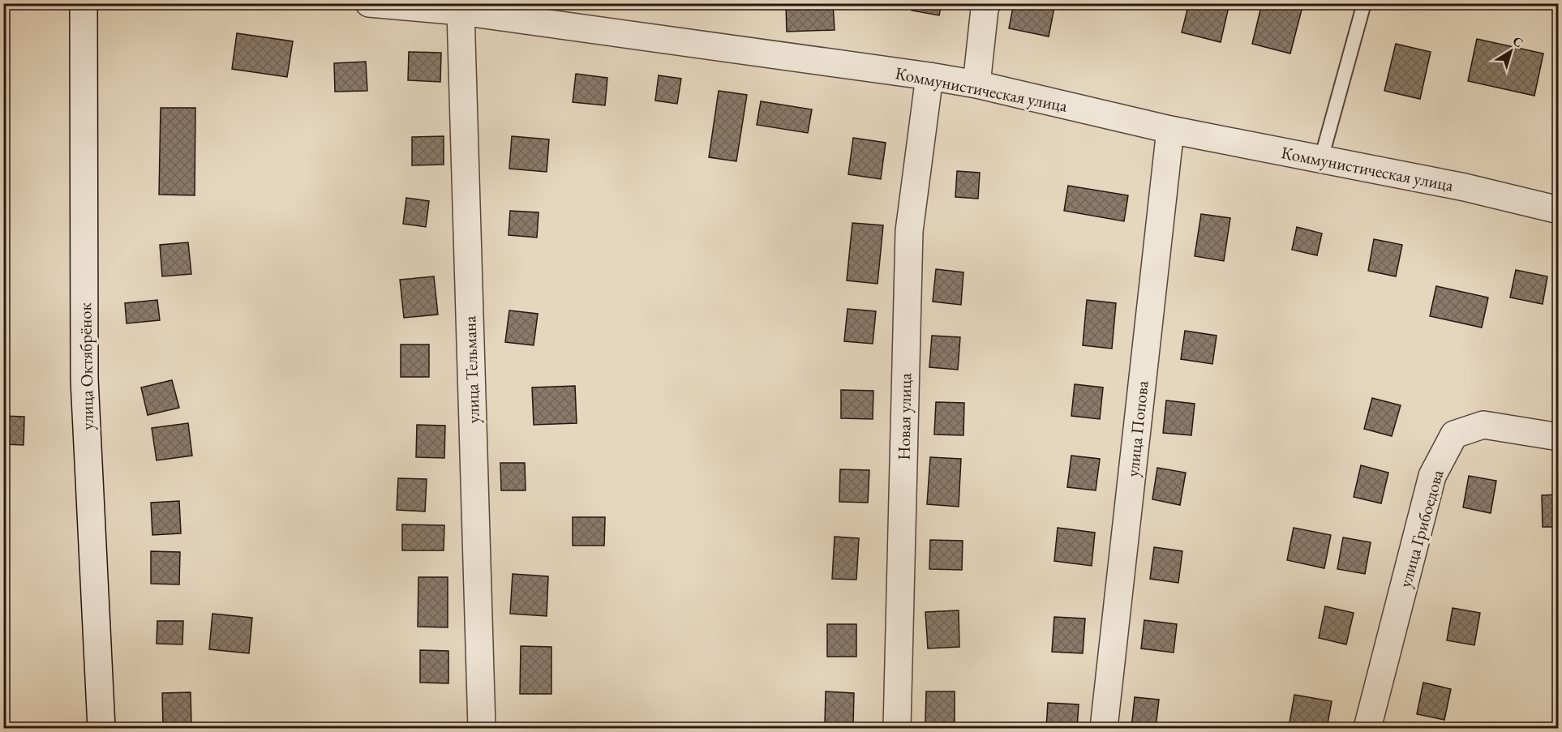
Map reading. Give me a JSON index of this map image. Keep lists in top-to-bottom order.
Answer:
{
  "streets": {
    "street": [
      "Коммунистическая улица",
      "улица Октябрёнок",
      "улица Тельмана",
      "Новая улица",
      "улица Попова",
      "улица Грибоедова"
    ]
  },
  "crossings": [
    ["Коммунистическая улица", "улица Тельмана"],
    ["Коммунистическая улица", "Новая улица"],
    ["Коммунистическая улица", "улица Попова"]
  ],
  "north": "top right"
}
